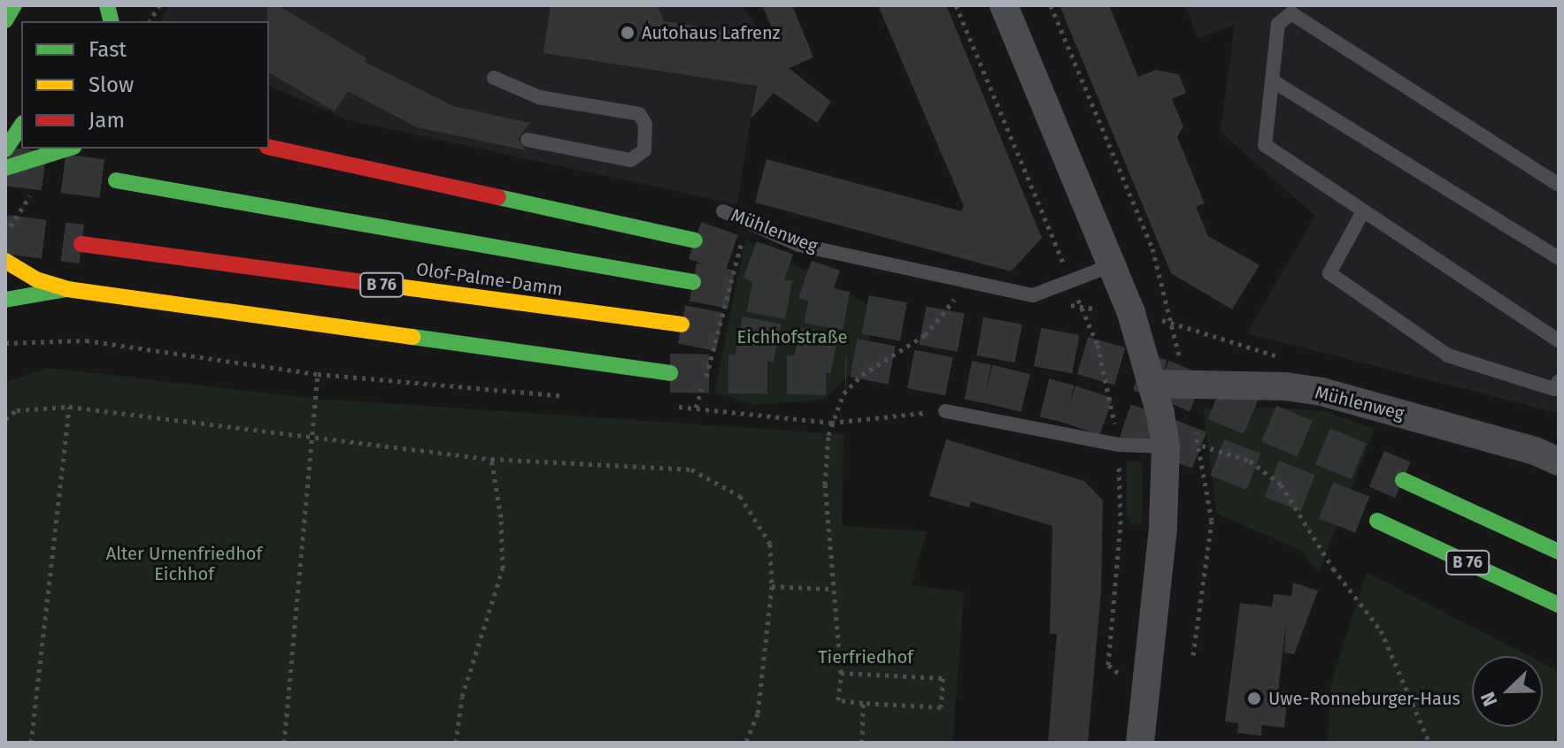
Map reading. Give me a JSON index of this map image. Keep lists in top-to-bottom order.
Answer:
{
  "streets": {
    "main road": ["Olof-Palme-Damm", "B 76"],
    "street": ["Mühlenweg"]
  },
  "parks": ["Eichhofstraße", "Alter Urnenfriedhof Eichhof", "Tierfriedhof"],
  "places": ["Autohaus Lafrenz", "Uwe-Ronneburger-Haus"],
  "legend": ["Fast", "Slow", "Jam"],
  "north": "bottom left"
}
